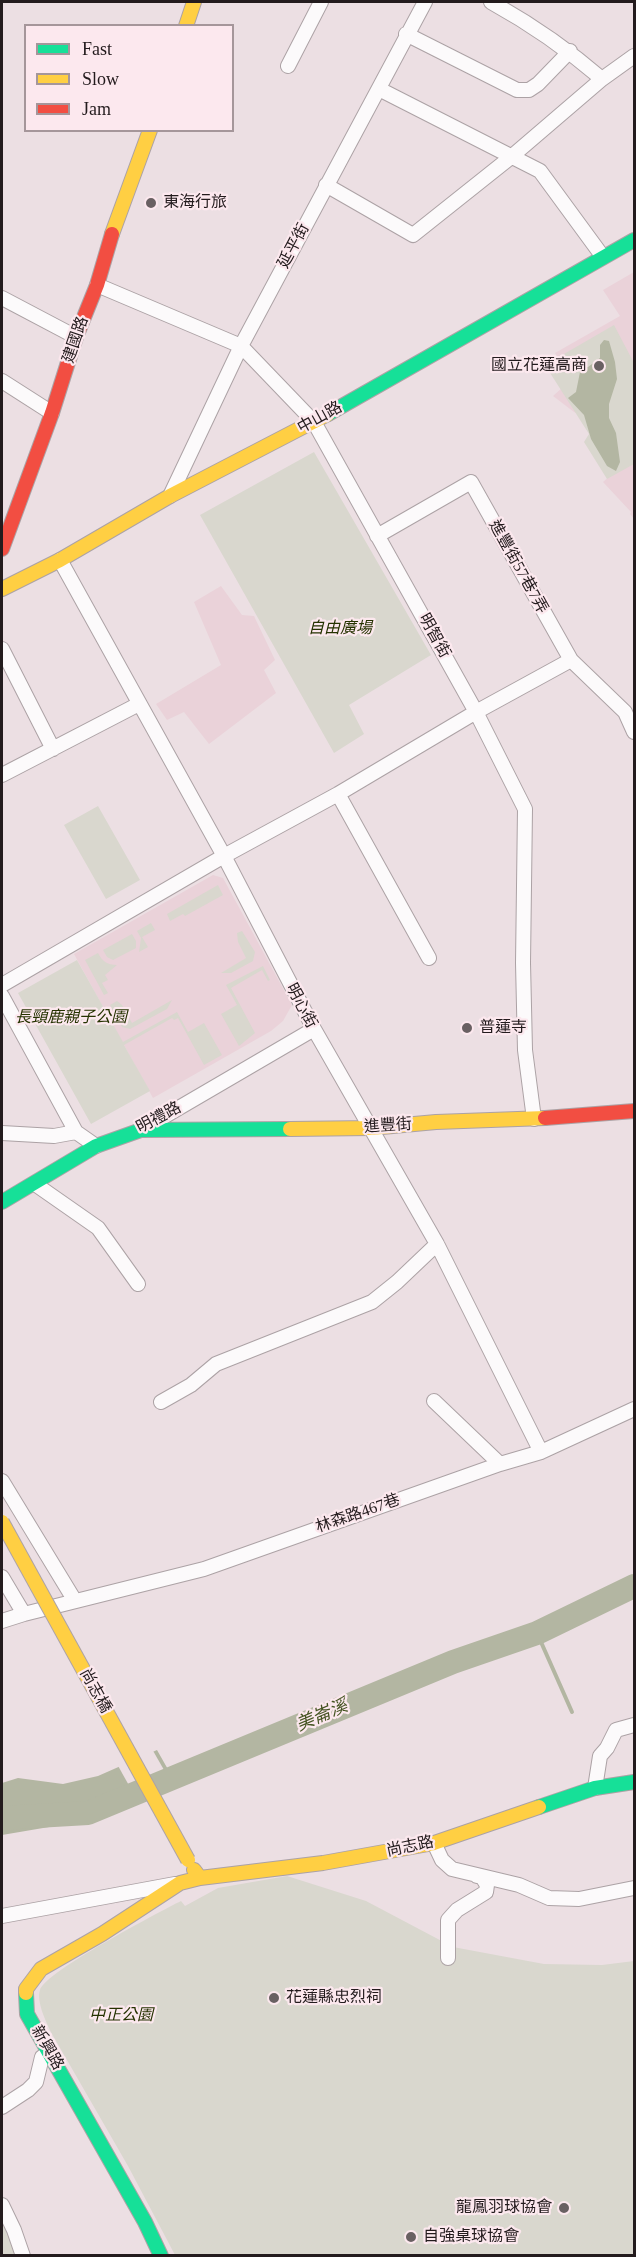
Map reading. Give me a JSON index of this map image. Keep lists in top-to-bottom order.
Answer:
{
  "streets": {
    "street": [
      "延平街",
      "建國路",
      "中山路",
      "進豐街57巷7弄",
      "明智街",
      "明心街",
      "明禮路",
      "進豐街",
      "林森路467巷",
      "尚志橋",
      "尚志路",
      "新興路"
    ]
  },
  "crossings": [
    ["延平街", "中山路"],
    ["延平街", "明智街"],
    ["建國路", "明智街"],
    ["中山路", "明智街"],
    ["中山路", "明心街"],
    ["進豐街57巷7弄", "明智街"],
    ["明智街", "進豐街"],
    ["明心街", "明禮路"],
    ["明心街", "進豐街"],
    ["明心街", "林森路467巷"],
    ["明禮路", "進豐街"],
    ["尚志橋", "尚志路"],
    ["尚志橋", "新興路"],
    ["尚志路", "新興路"]
  ],
  "water": ["美崙溪"],
  "parks": ["自由廣場", "長頸鹿親子公園", "中正公園"],
  "places": [
    "東海行旅",
    "國立花蓮高商",
    "普蓮寺",
    "花蓮縣忠烈祠",
    "龍鳳羽球協會",
    "自強桌球協會"
  ],
  "legend": ["Fast", "Slow", "Jam"]
}
